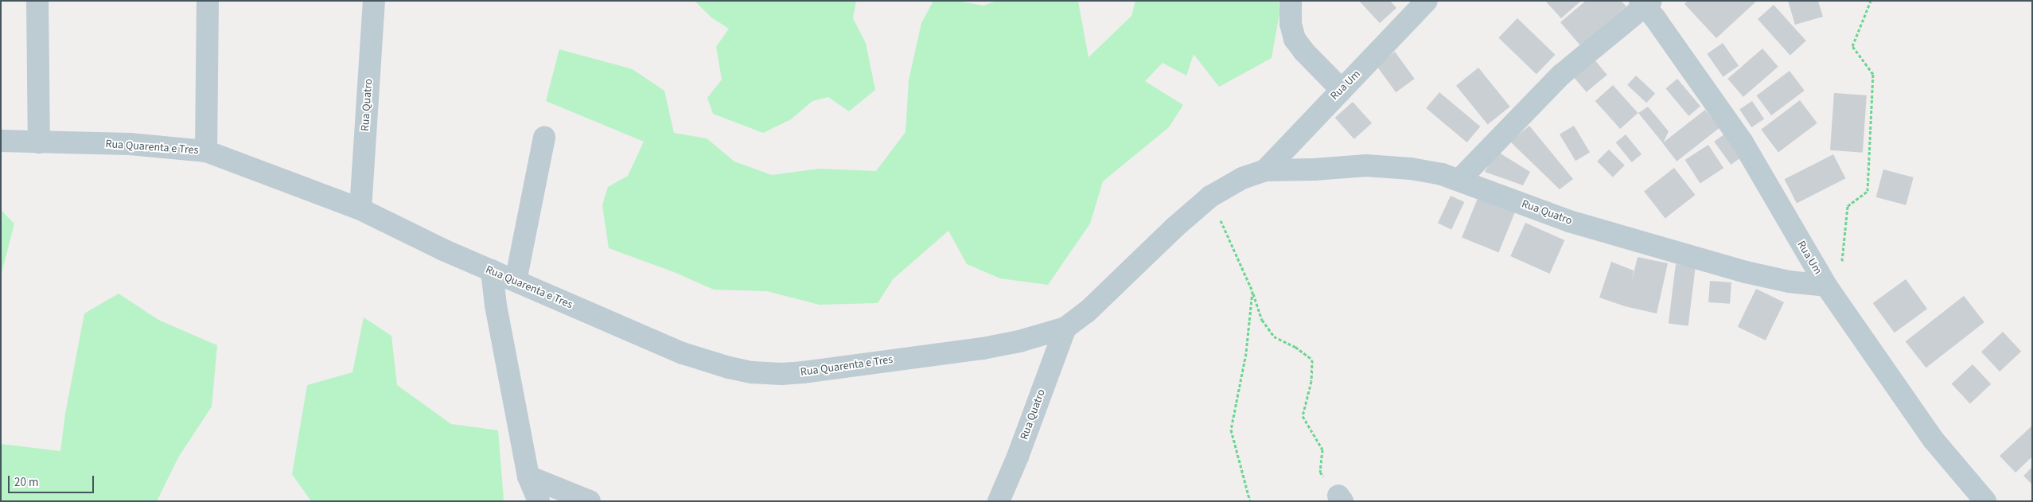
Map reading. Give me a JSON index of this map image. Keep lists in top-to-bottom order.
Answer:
{
  "streets": {
    "street": ["Rua Um", "Rua Quatro", "Rua Quarenta e Tres"]
  },
  "crossings": [
    ["Rua Um", "Rua Quatro"],
    ["Rua Quatro", "Rua Quarenta e Tres"]
  ],
  "scale_bar": "20 m"
}
